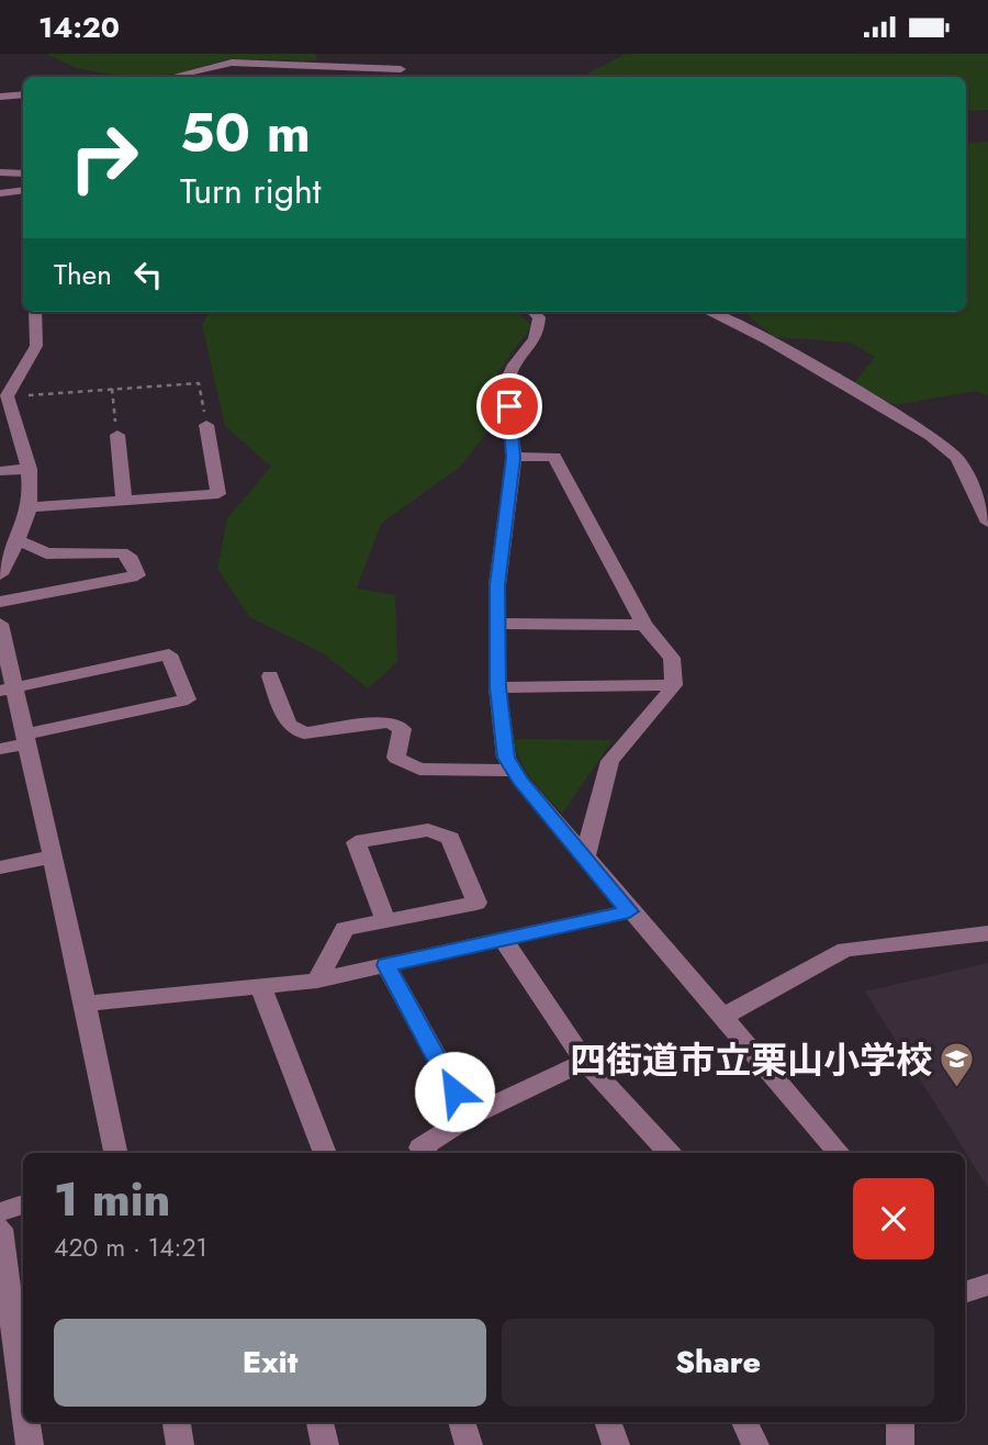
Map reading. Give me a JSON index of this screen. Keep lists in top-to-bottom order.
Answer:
{
  "places": {
    "school or university": ["四街道市立栗山小学校"]
  },
  "page": {
    "status": "14:20",
    "turn": ["50 m", "Turn right"],
    "then": "Then",
    "heading": ["1 min", "420 m · 14:21"],
    "buttons": ["Exit", "Share"]
  }
}
